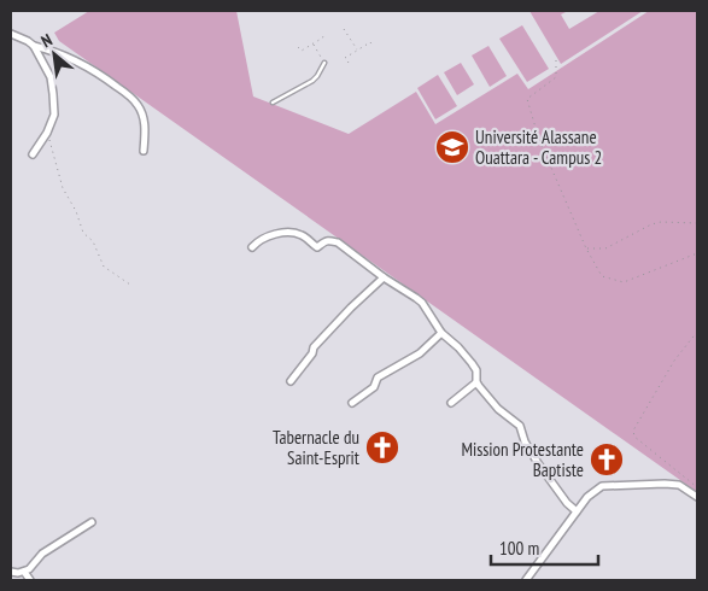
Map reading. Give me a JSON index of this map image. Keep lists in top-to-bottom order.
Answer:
{
  "places": {
    "school or university": ["Université Alassane Ouattara - Campus 2"],
    "church": ["Tabernacle du Saint-Esprit", "Mission Protestante Baptiste"]
  },
  "scale_bar": "100 m",
  "north": "top left"
}
